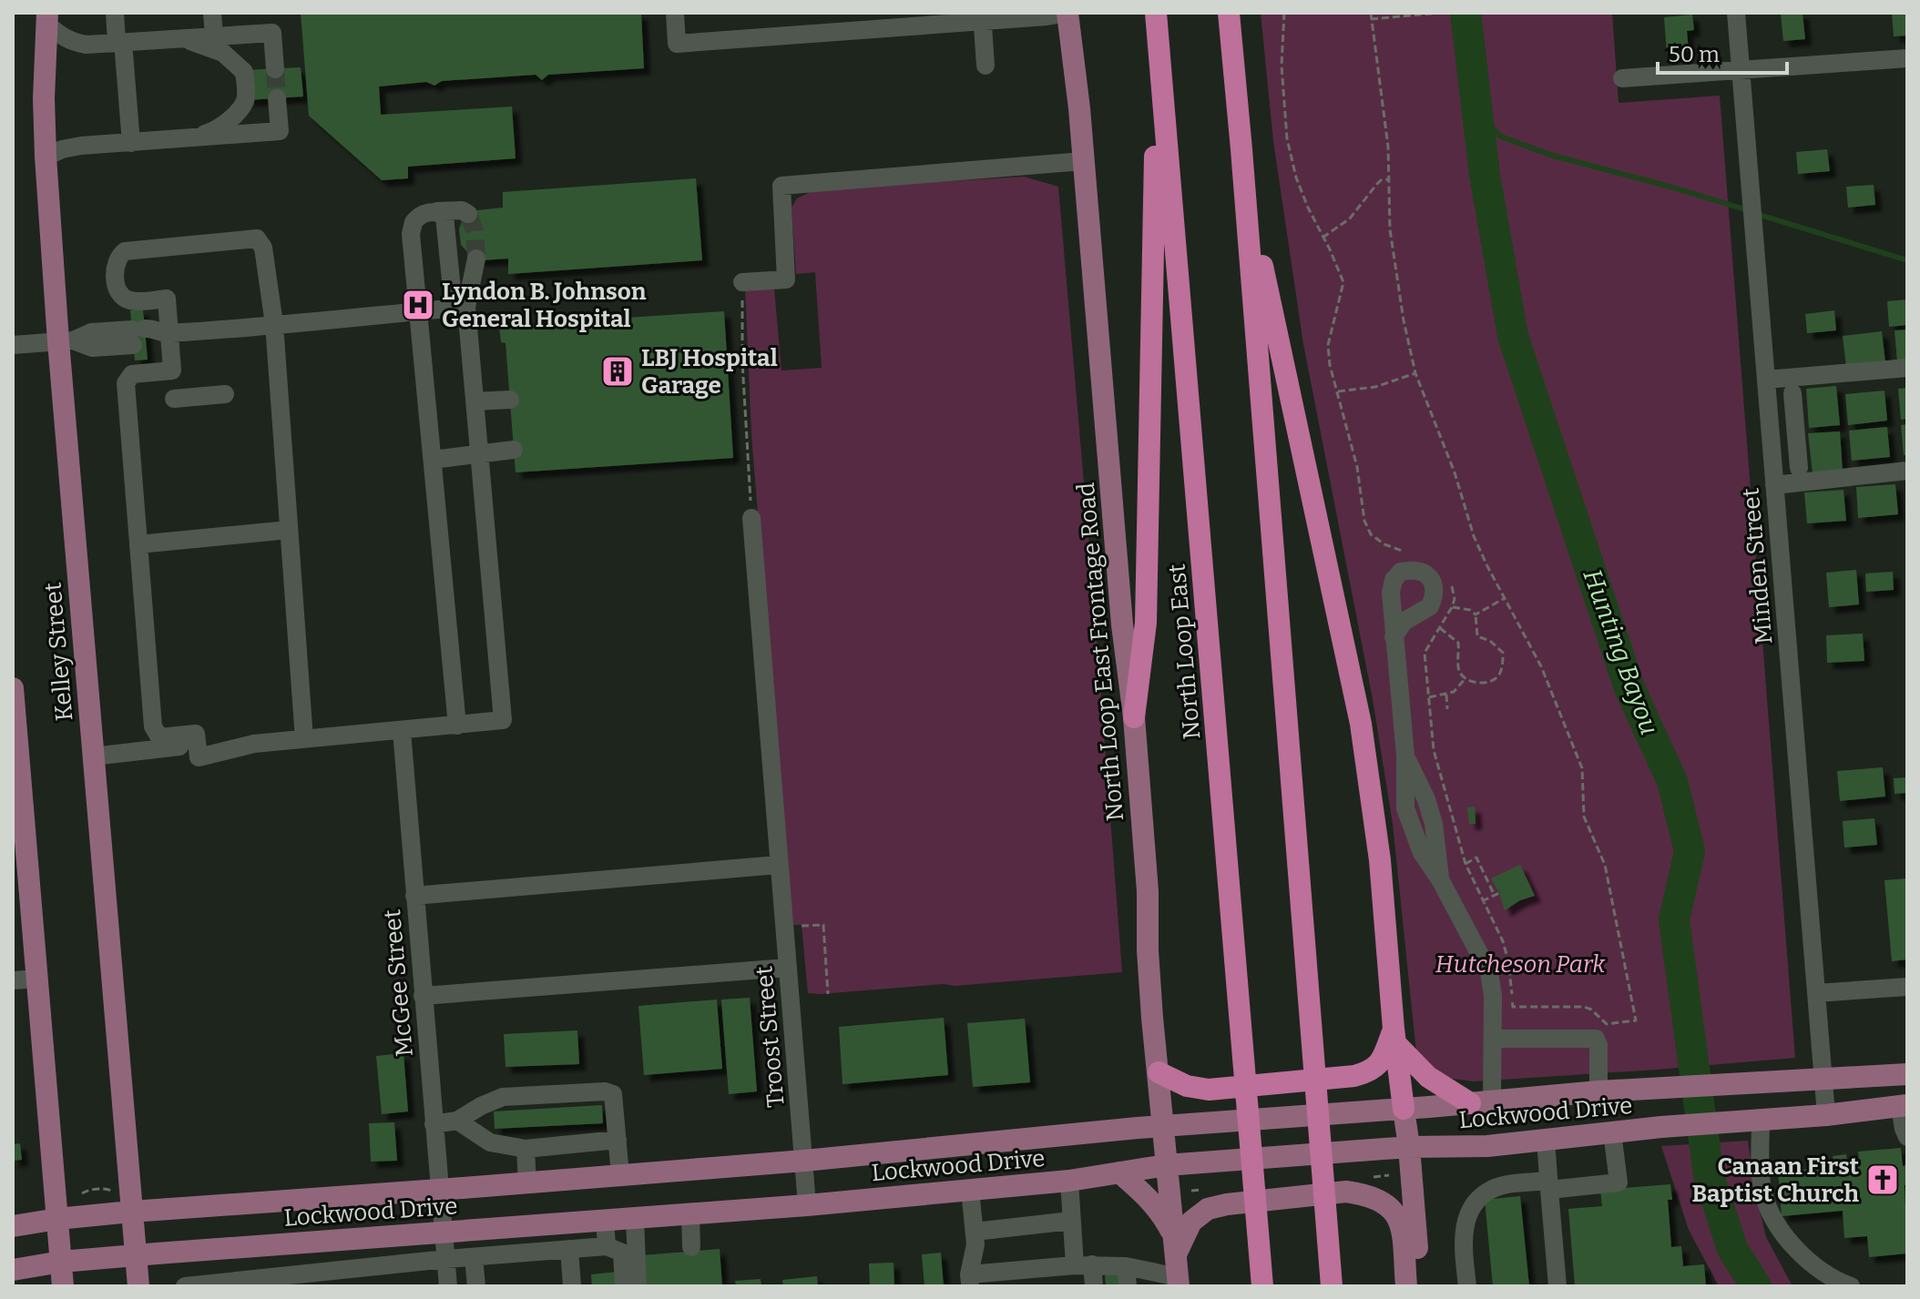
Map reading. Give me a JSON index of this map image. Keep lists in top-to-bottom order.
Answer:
{
  "streets": {
    "highway": ["North Loop East"],
    "main road": ["Kelley Street", "North Loop East Frontage Road", "Lockwood Drive"],
    "street": ["Minden Street", "McGee Street", "Troost Street"]
  },
  "crossings": [
    ["Minden Street", "Lockwood Drive"],
    ["Kelley Street", "Lockwood Drive"],
    ["North Loop East Frontage Road", "Lockwood Drive"],
    ["McGee Street", "Lockwood Drive"],
    ["Troost Street", "Lockwood Drive"]
  ],
  "water": ["Hunting Bayou"],
  "parks": ["Hutcheson Park"],
  "places": {
    "hospital": ["Lyndon B. Johnson General Hospital"],
    "building": ["LBJ Hospital Garage"],
    "church": ["Canaan First Baptist Church"]
  },
  "scale_bar": "50 m"
}
